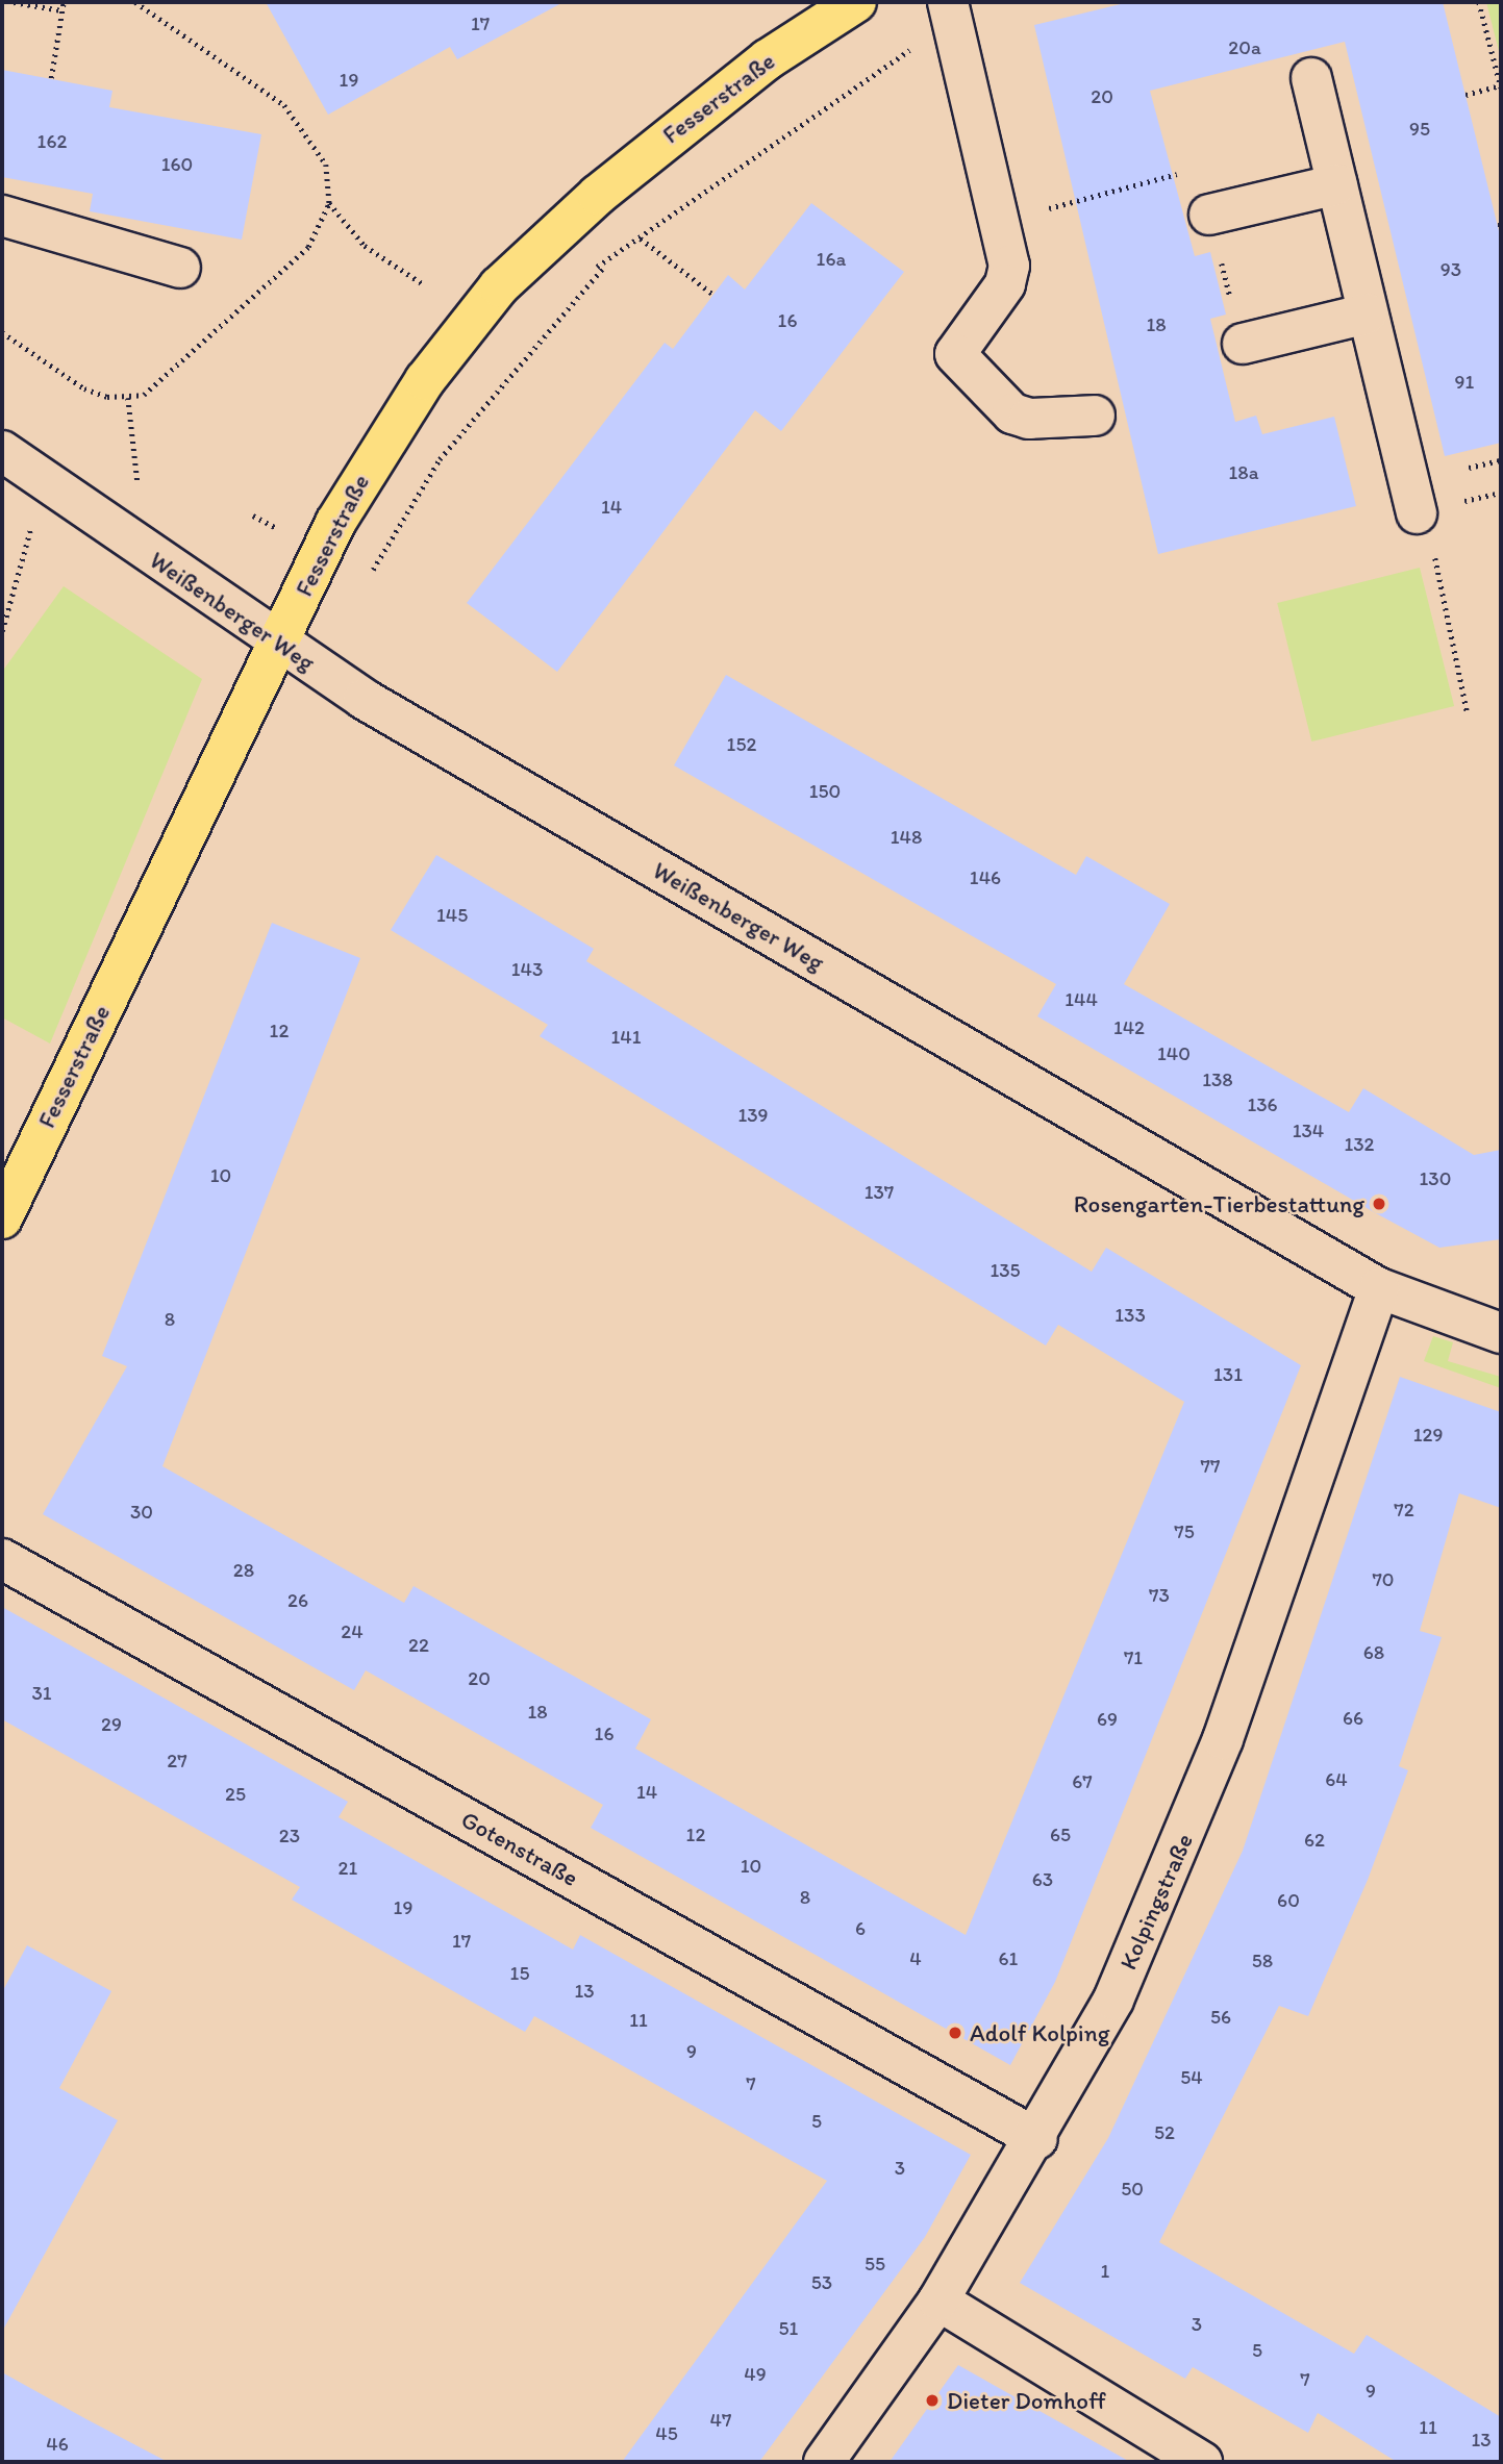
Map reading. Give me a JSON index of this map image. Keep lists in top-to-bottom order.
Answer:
{
  "streets": {
    "main road": ["Fesserstraße"],
    "street": ["Weißenberger Weg", "Gotenstraße", "Kolpingstraße"]
  },
  "crossings": [
    ["Fesserstraße", "Weißenberger Weg"],
    ["Weißenberger Weg", "Kolpingstraße"],
    ["Gotenstraße", "Kolpingstraße"]
  ],
  "places": ["Rosengarten-Tierbestattung", "Adolf Kolping", "Dieter Domhoff"],
  "house_numbers": [
    "17",
    "20a",
    "19",
    "20",
    "95",
    "162",
    "160",
    "16a",
    "93",
    "16",
    "18",
    "91",
    "18a",
    "14",
    "152",
    "150",
    "148",
    "146",
    "145",
    "143",
    "144",
    "142",
    "12",
    "141",
    "140",
    "138",
    "136",
    "139",
    "134",
    "132",
    "10",
    "130",
    "137",
    "135",
    "133",
    "8",
    "131",
    "129",
    "77",
    "72",
    "30",
    "75",
    "28",
    "70",
    "73",
    "26",
    "24",
    "22",
    "68",
    "71",
    "20",
    "31",
    "18",
    "66",
    "69",
    "29",
    "16",
    "27",
    "64",
    "67",
    "14",
    "25",
    "12",
    "65",
    "23",
    "62",
    "10",
    "21",
    "63",
    "8",
    "60",
    "19",
    "6",
    "17",
    "4",
    "61",
    "58",
    "15",
    "13",
    "56",
    "11",
    "9",
    "54",
    "7",
    "5",
    "52",
    "3",
    "50",
    "55",
    "1",
    "53",
    "3",
    "51",
    "5",
    "49",
    "7",
    "9",
    "47",
    "11",
    "45",
    "13",
    "46"
  ]
}
